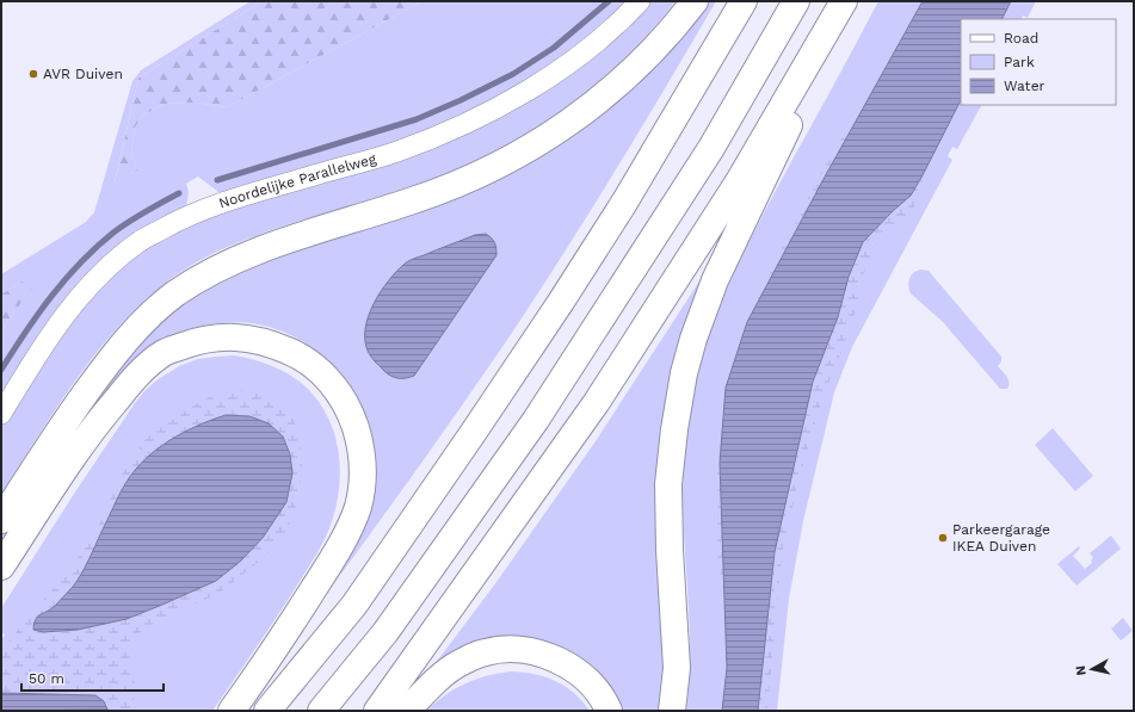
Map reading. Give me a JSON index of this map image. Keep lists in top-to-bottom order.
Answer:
{
  "streets": {
    "street": ["Noordelijke Parallelweg"]
  },
  "places": ["AVR Duiven", "Parkeergarage IKEA Duiven"],
  "legend": ["Road", "Park", "Water"],
  "scale_bar": "50 m",
  "north": "left"
}
